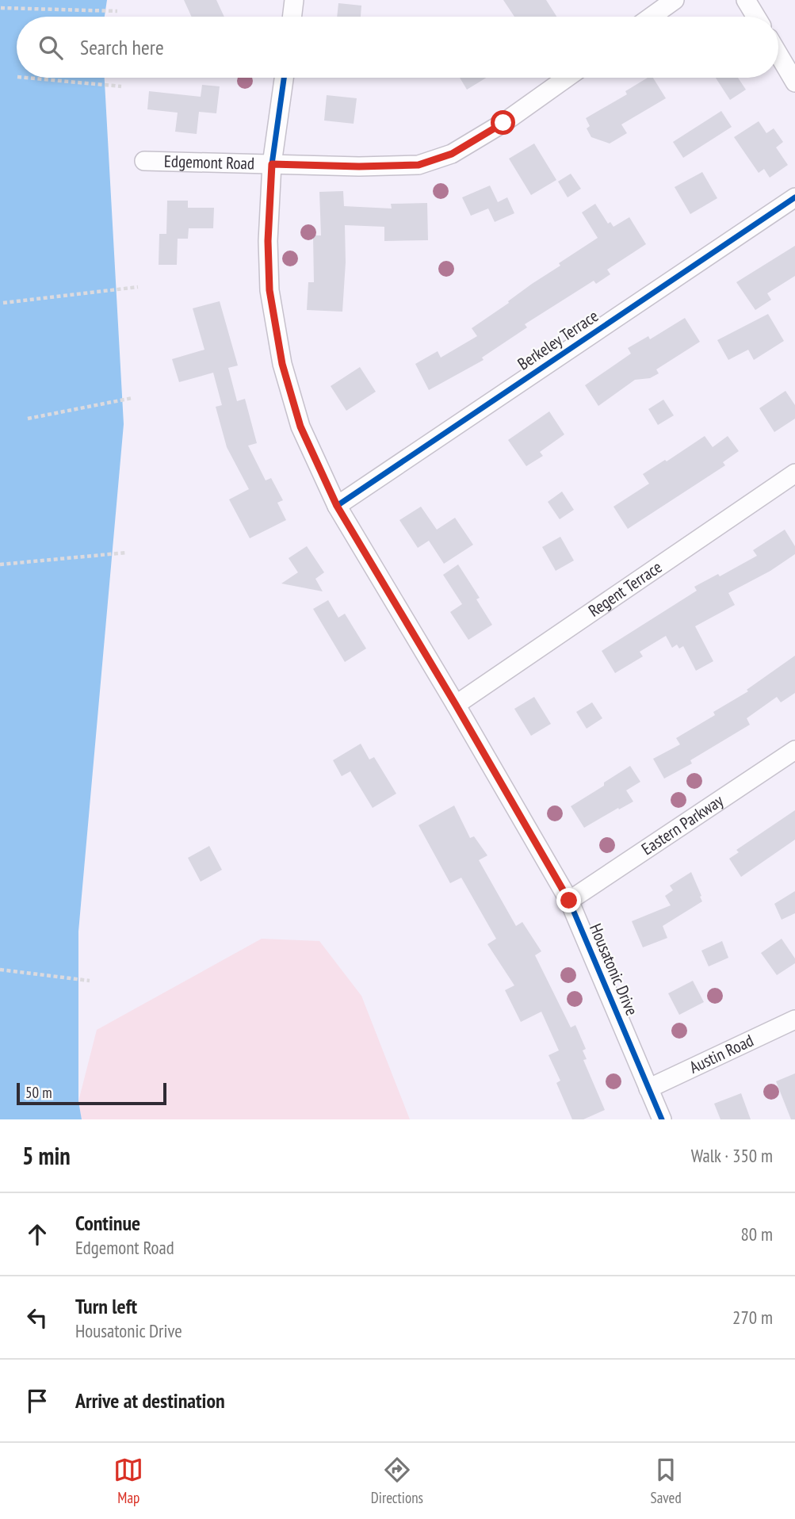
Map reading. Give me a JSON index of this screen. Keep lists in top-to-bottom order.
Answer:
{
  "streets": {
    "street": [
      "Edgemont Road",
      "Berkeley Terrace",
      "Regent Terrace",
      "Eastern Parkway",
      "Housatonic Drive",
      "Austin Road"
    ]
  },
  "crossings": [
    ["Edgemont Road", "Housatonic Drive"],
    ["Berkeley Terrace", "Housatonic Drive"],
    ["Regent Terrace", "Housatonic Drive"],
    ["Eastern Parkway", "Housatonic Drive"],
    ["Housatonic Drive", "Austin Road"]
  ],
  "scale_bar": "50 m",
  "page": {
    "search": "Search here",
    "scale": "50 m",
    "heading": ["5 min", "Walk · 350 m"],
    "list": [
      ["Continue", "Edgemont Road", "80 m"],
      ["Turn left", "Housatonic Drive", "270 m"],
      "Arrive at destination"
    ],
    "nav": ["Map", "Directions", "Saved"]
  }
}
